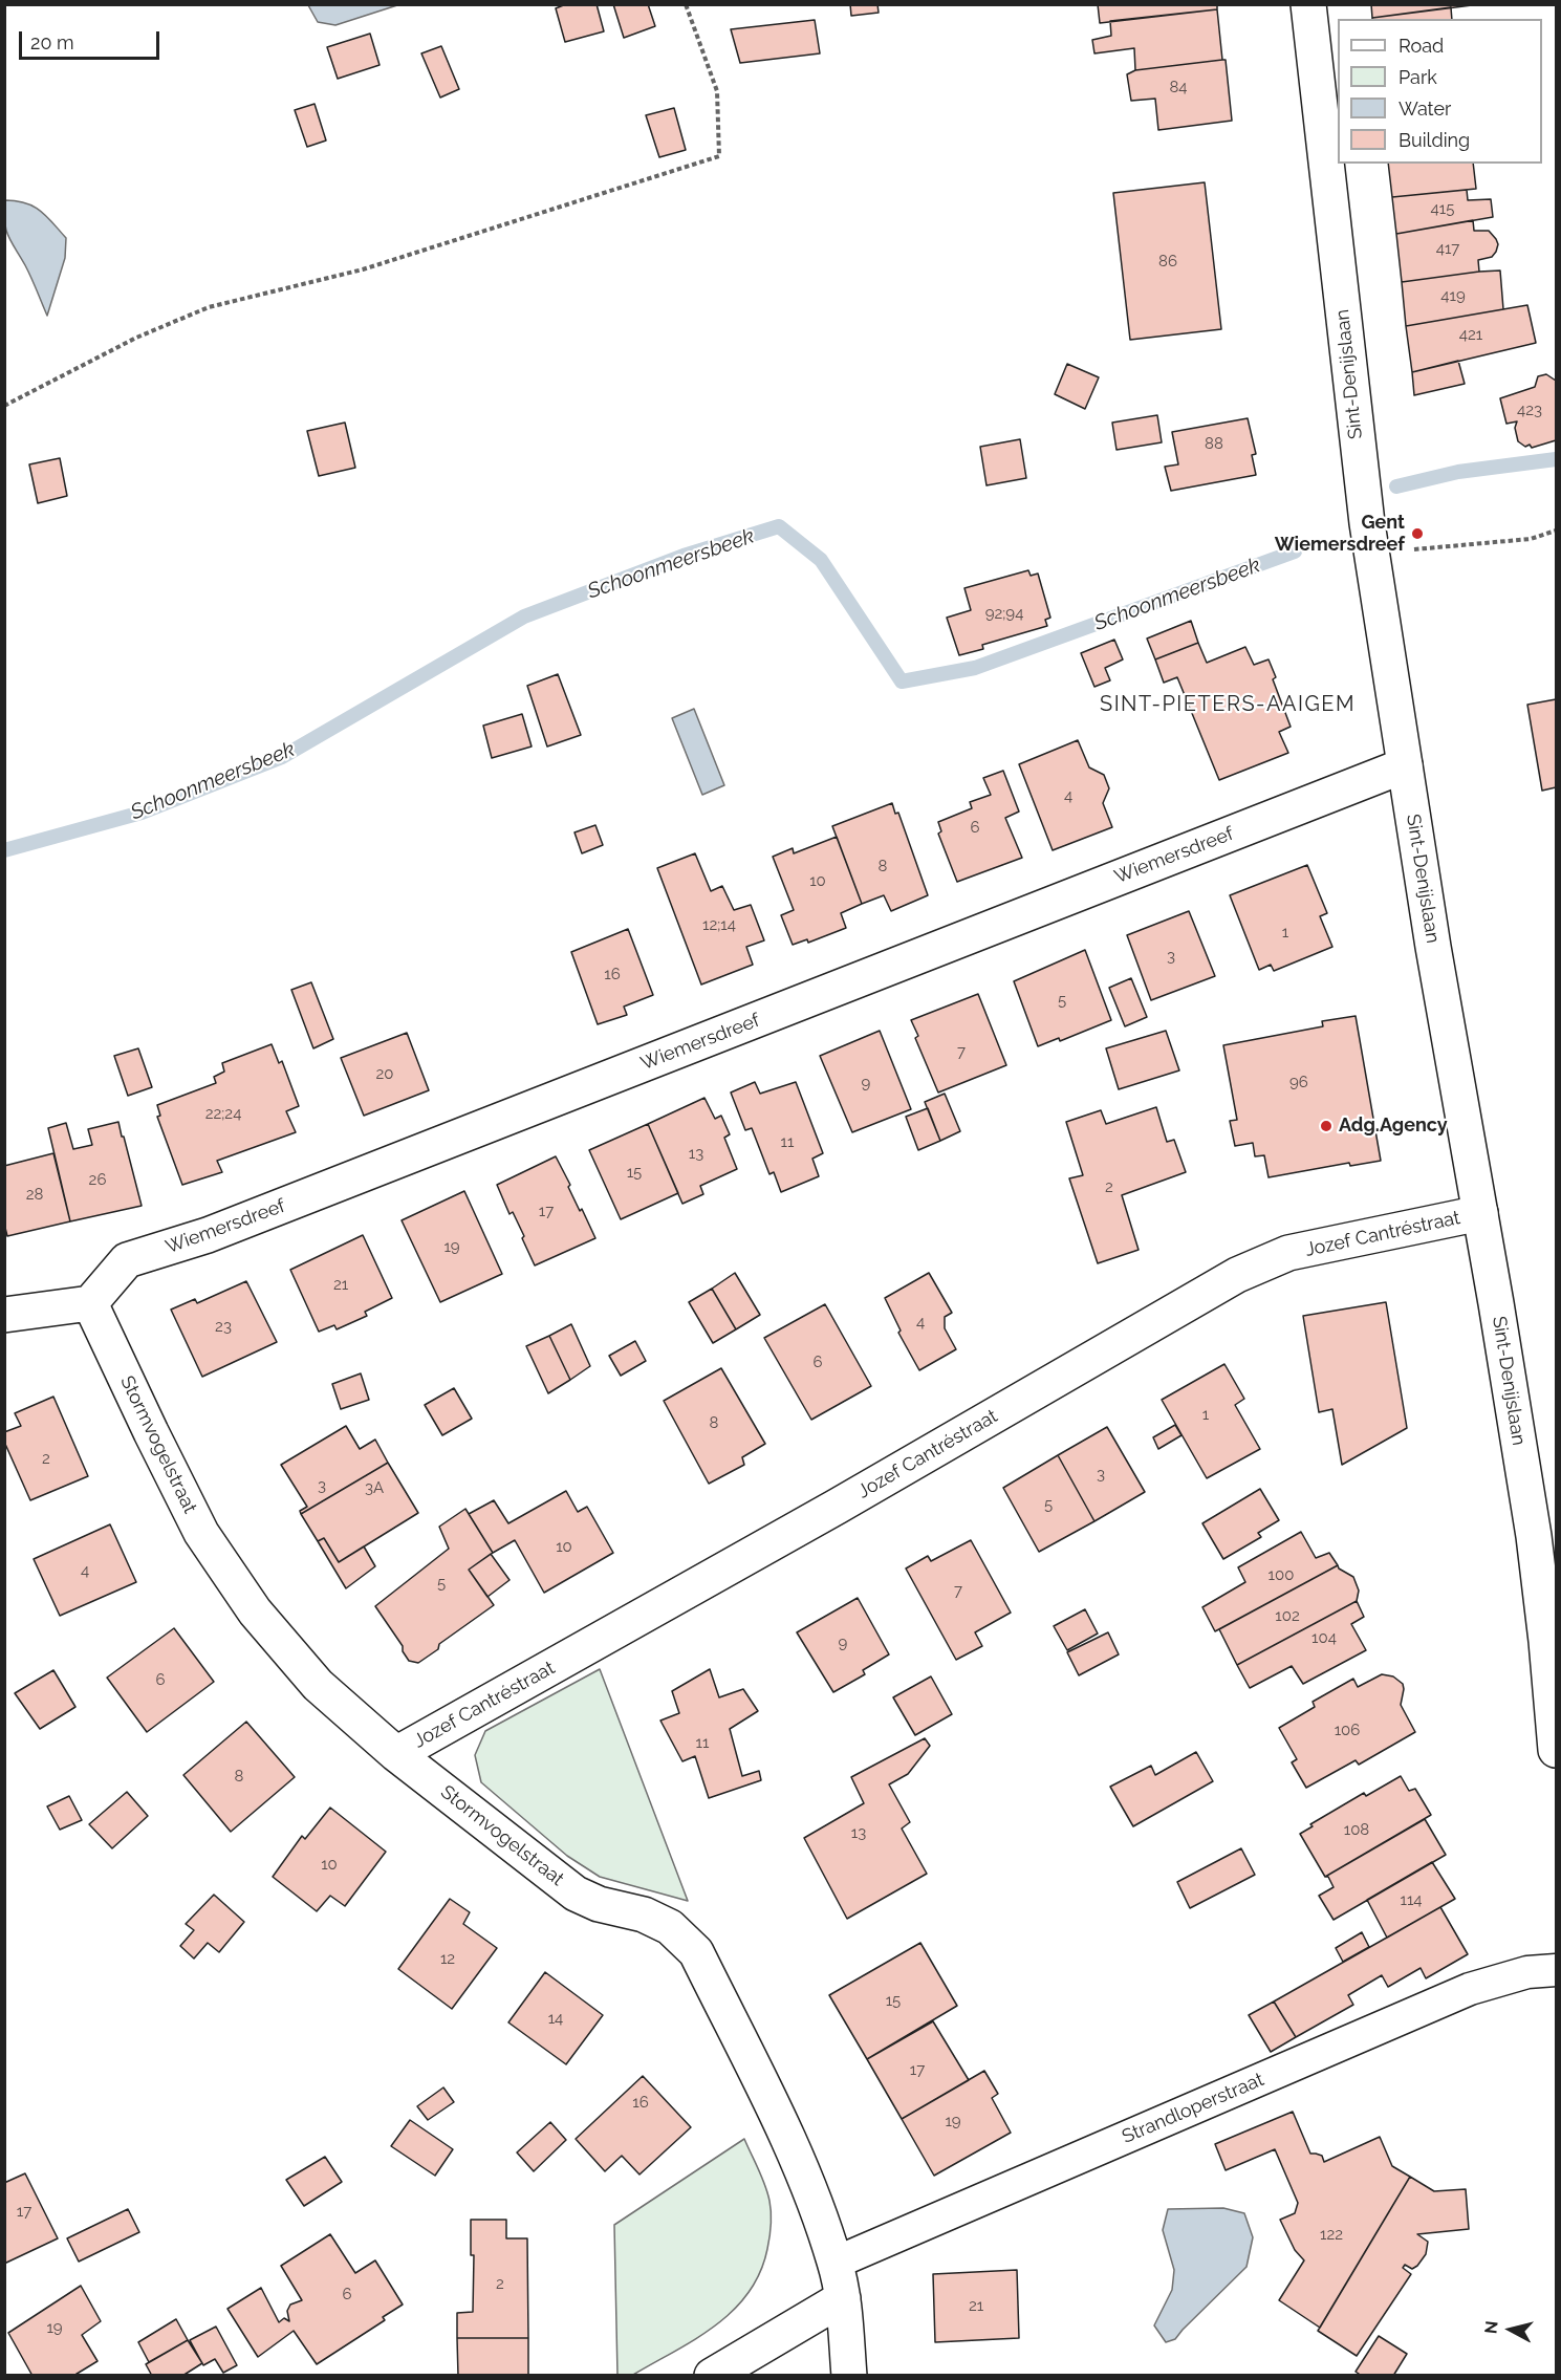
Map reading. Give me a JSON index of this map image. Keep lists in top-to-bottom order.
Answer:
{
  "streets": {
    "street": [
      "Sint-Denijslaan",
      "Wiemersdreef",
      "Jozef Cantréstraat",
      "Stormvogelstraat",
      "Strandloperstraat"
    ]
  },
  "crossings": [
    ["Sint-Denijslaan", "Wiemersdreef"],
    ["Sint-Denijslaan", "Jozef Cantréstraat"],
    ["Wiemersdreef", "Stormvogelstraat"],
    ["Jozef Cantréstraat", "Stormvogelstraat"],
    ["Stormvogelstraat", "Strandloperstraat"]
  ],
  "districts": ["SINT-PIETERS-AAIGEM"],
  "water": ["Schoonmeersbeek"],
  "places": ["Gent Wiemersdreef", "Adg.Agency"],
  "house_numbers": [
    "84",
    "415",
    "417",
    "86",
    "419",
    "421",
    "423",
    "88",
    "92;94",
    "4",
    "6",
    "8",
    "10",
    "12;14",
    "1",
    "3",
    "16",
    "5",
    "7",
    "20",
    "96",
    "9",
    "22;24",
    "11",
    "13",
    "15",
    "26",
    "2",
    "28",
    "17",
    "19",
    "21",
    "4",
    "23",
    "6",
    "1",
    "8",
    "2",
    "3",
    "3",
    "3A",
    "5",
    "10",
    "4",
    "100",
    "5",
    "7",
    "102",
    "104",
    "9",
    "6",
    "106",
    "11",
    "8",
    "108",
    "13",
    "10",
    "114",
    "12",
    "15",
    "14",
    "17",
    "16",
    "19",
    "17",
    "122",
    "2",
    "6",
    "21",
    "19"
  ],
  "legend": [
    "Road",
    "Park",
    "Water",
    "Building"
  ],
  "scale_bar": "20 m",
  "north": "left"
}
